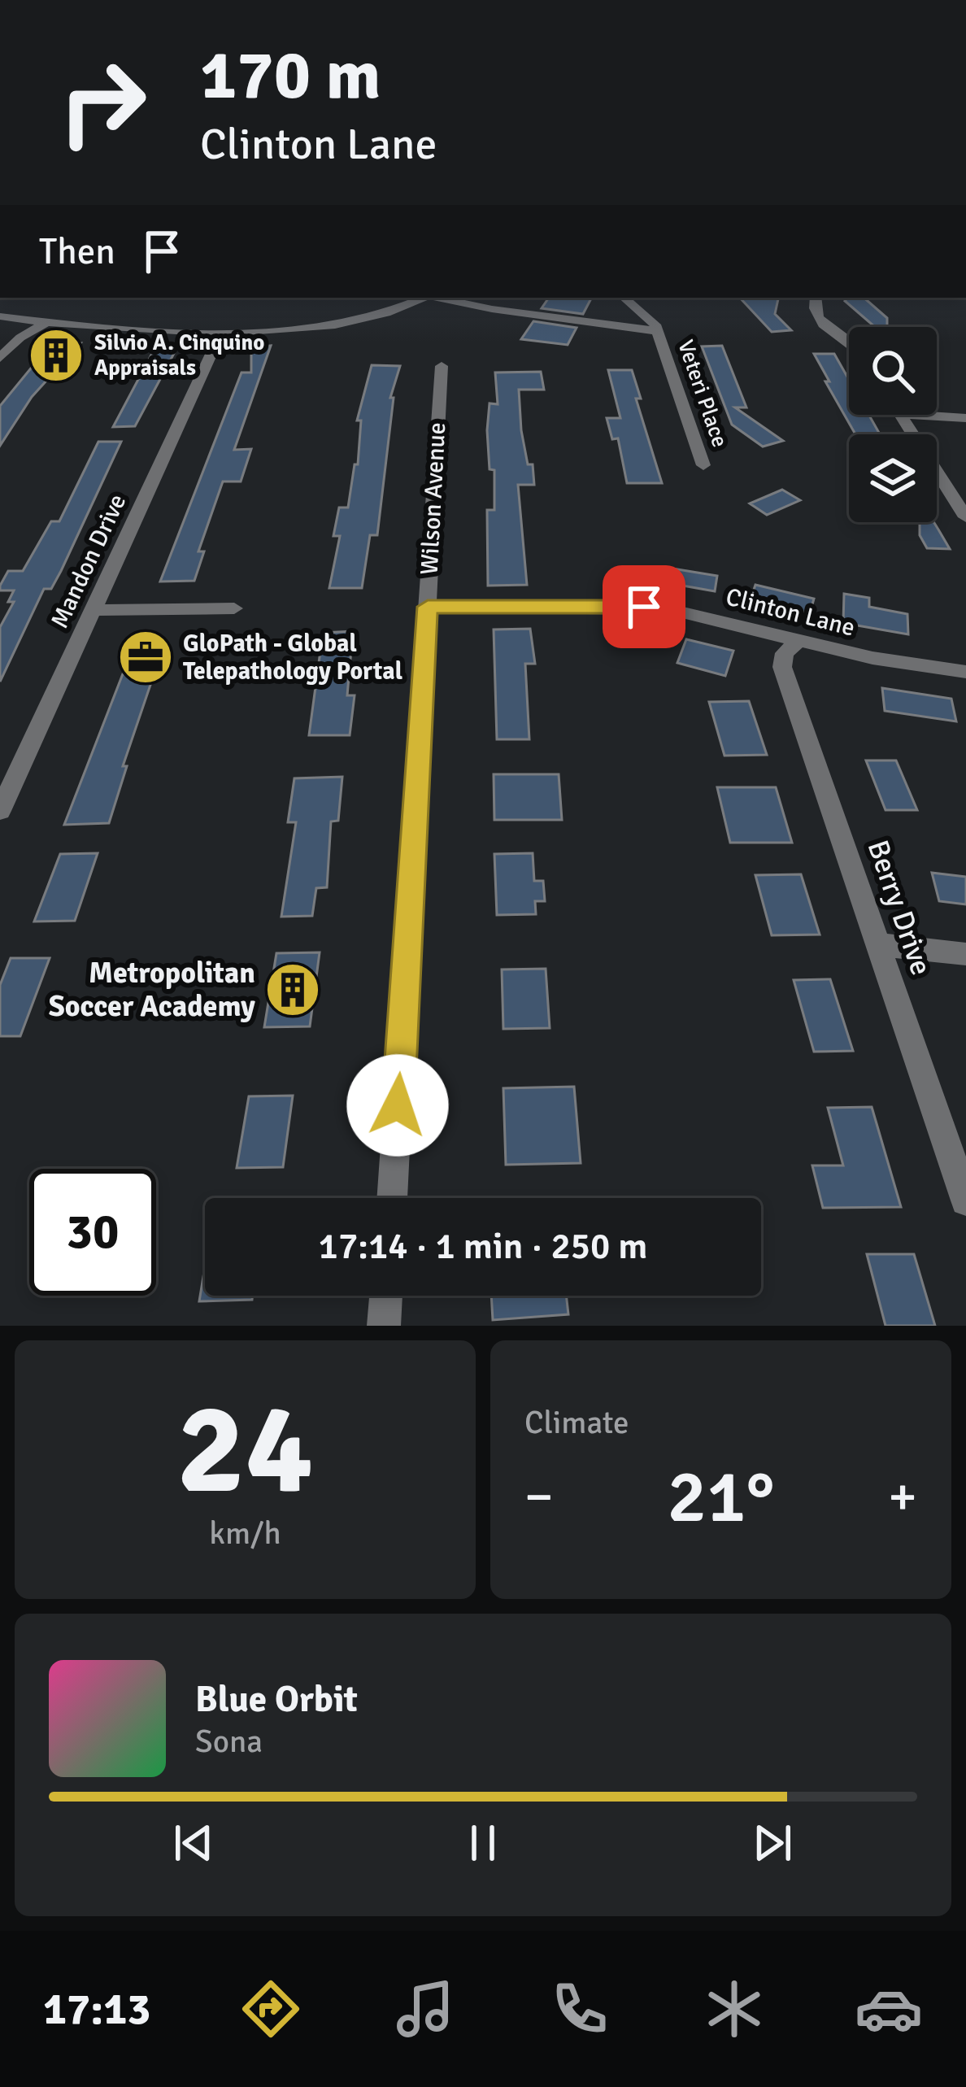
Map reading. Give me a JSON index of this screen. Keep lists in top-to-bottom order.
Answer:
{
  "streets": {
    "street": [
      "Veteri Place",
      "Wilson Avenue",
      "Mandon Drive",
      "Clinton Lane",
      "Berry Drive"
    ]
  },
  "crossings": [
    ["Wilson Avenue", "Clinton Lane"],
    ["Clinton Lane", "Berry Drive"]
  ],
  "places": {
    "building": ["Silvio A. Cinquino Appraisals", "Metropolitan Soccer Academy"],
    "office": ["GloPath - Global Telepathology Portal"]
  },
  "page": {
    "turn": ["170 m", "Clinton Lane"],
    "then": "Then",
    "limit": "30",
    "trip": "17:14 · 1 min · 250 m",
    "tile": [
      ["24", "km/h"],
      "Climate"
    ],
    "heat": ["−", "21°", "+"],
    "song": ["Blue Orbit", "Sona"],
    "tabs": "17:13"
  }
}
